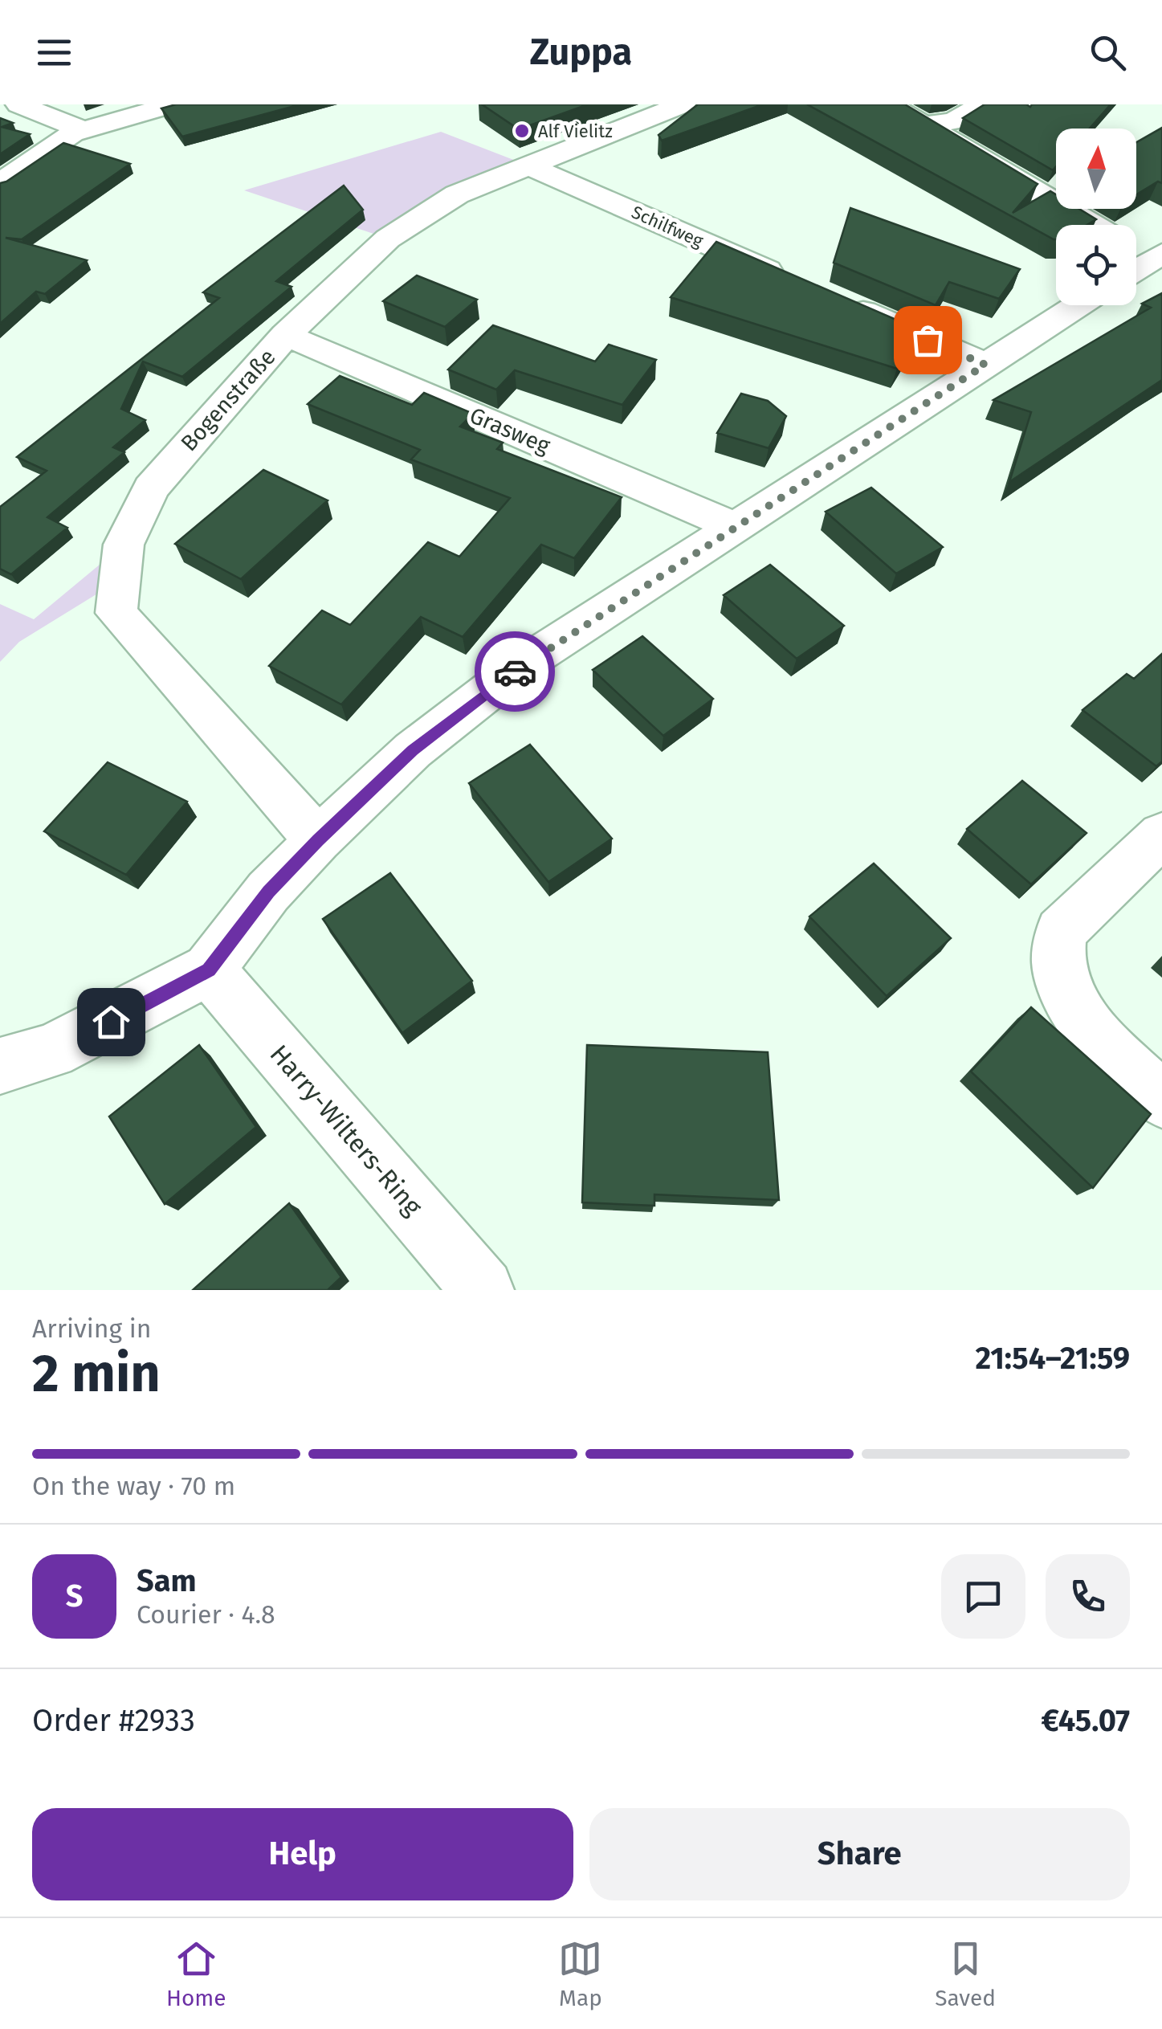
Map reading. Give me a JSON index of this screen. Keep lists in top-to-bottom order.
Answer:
{
  "streets": {
    "street": [
      "Schilfweg",
      "Bogenstraße",
      "Grasweg",
      "Harry-Wilters-Ring"
    ]
  },
  "crossings": [
    ["Schilfweg", "Bogenstraße"],
    ["Bogenstraße", "Grasweg"]
  ],
  "places": ["Alf Vielitz"],
  "north": "top",
  "page": {
    "header": "Zuppa",
    "heading": ["2 min", "Arriving in", "21:54–21:59"],
    "panel": [
      "Sam",
      "Courier · 4.8",
      "Order #2933",
      "€45.07"
    ],
    "bar": "On the way · 70 m",
    "round": "S",
    "buttons": ["Help", "Share"],
    "tabs": ["Home", "Map", "Saved"]
  }
}
